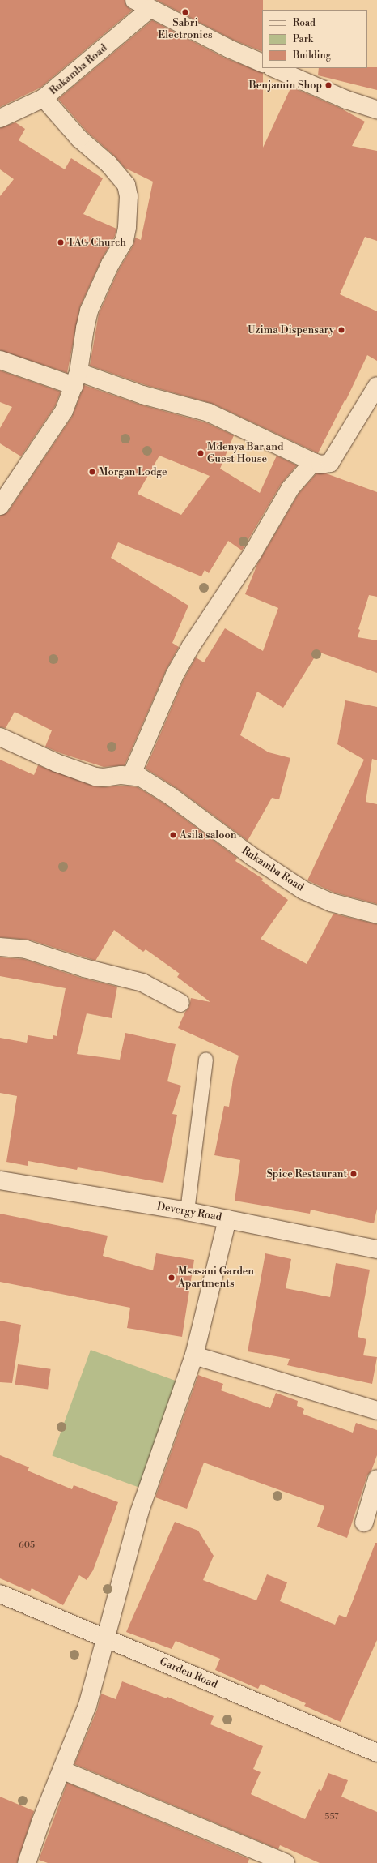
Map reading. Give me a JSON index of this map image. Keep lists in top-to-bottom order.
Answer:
{
  "streets": {
    "street": ["Rukamba Road", "Devergy Road", "Garden Road"]
  },
  "places": [
    "Sabri Electronics",
    "Benjamin Shop",
    "TAG Church",
    "Uzima Dispensary",
    "Mdenya Bar and Guest House",
    "Morgan Lodge",
    "Asila saloon",
    "Spice Restaurant",
    "Msasani Garden Apartments"
  ],
  "house_numbers": ["605", "557"],
  "legend": ["Road", "Park", "Building"]
}
